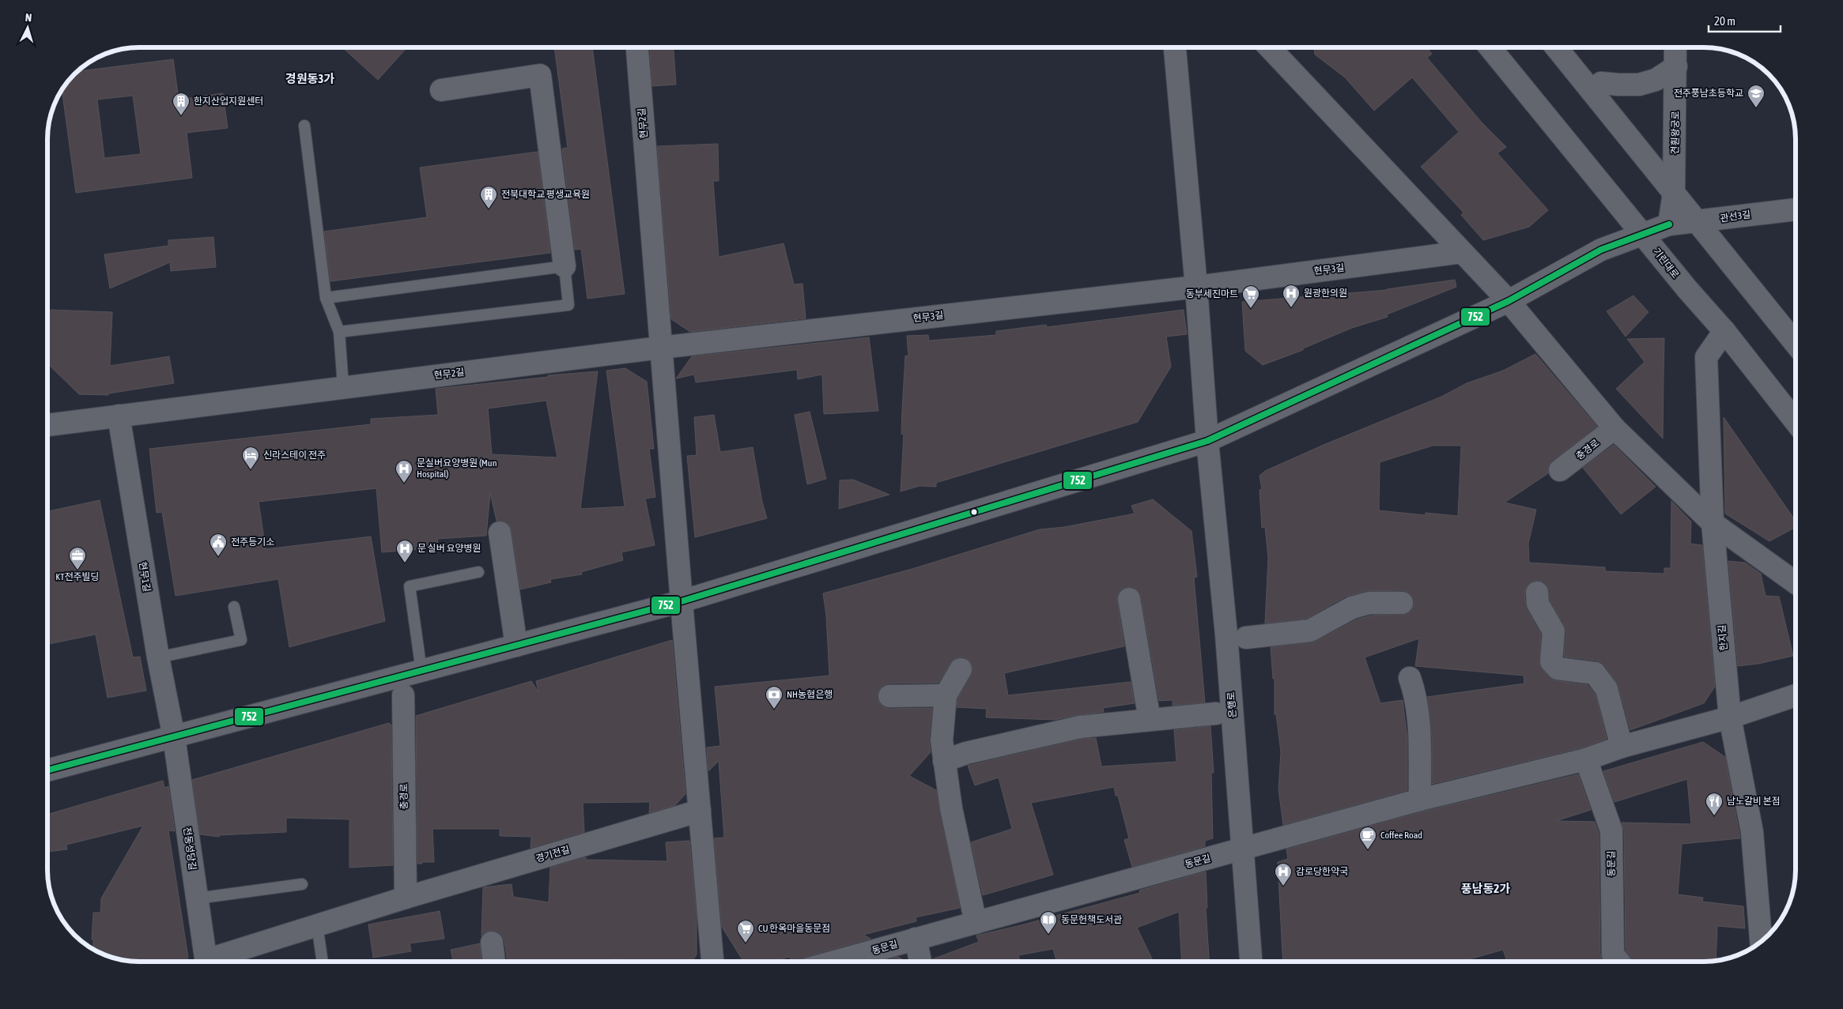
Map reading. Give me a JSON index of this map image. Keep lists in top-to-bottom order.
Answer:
{
  "streets": {
    "street": [
      "현무2길",
      "견훤왕궁로",
      "관선3길",
      "기린대로",
      "현무3길",
      "충경로",
      "현무1길",
      "한지길",
      "은행로",
      "전동성당길",
      "경기전길",
      "동문길"
    ]
  },
  "crossings": [
    ["현무2길", "현무3길"],
    ["현무2길", "현무1길"],
    ["견훤왕궁로", "관선3길"],
    ["기린대로", "한지길"],
    ["충경로", "전동성당길"],
    ["충경로", "경기전길"],
    ["현무1길", "전동성당길"],
    ["한지길", "동문길"],
    ["은행로", "동문길"],
    ["전동성당길", "경기전길"]
  ],
  "districts": ["경원동3가", "풍남동2가"],
  "places": {
    "school or university": ["전주풍남초등학교"],
    "building": ["한지산업지원센터", "전북대학교 평생교육원"],
    "hospital": [
      "원광한의원",
      "문실버요양병원 (Mun Hospital)",
      "문 실버 요양병원",
      "감로당한약국"
    ],
    "supermarket": ["동부세진마트", "CU 한옥마을동문점"],
    "hotel": ["신라스테이 전주"],
    "public building": ["전주등기소"],
    "office": ["KT전주빌딩"],
    "bank": ["NH농협은행"],
    "restaurant": ["남노갈비 본점"],
    "cafe": ["Coffee Road"],
    "library": ["동문헌책도서관"]
  },
  "lines": ["transit line 752"],
  "scale_bar": "20 m",
  "north": "top"
}
